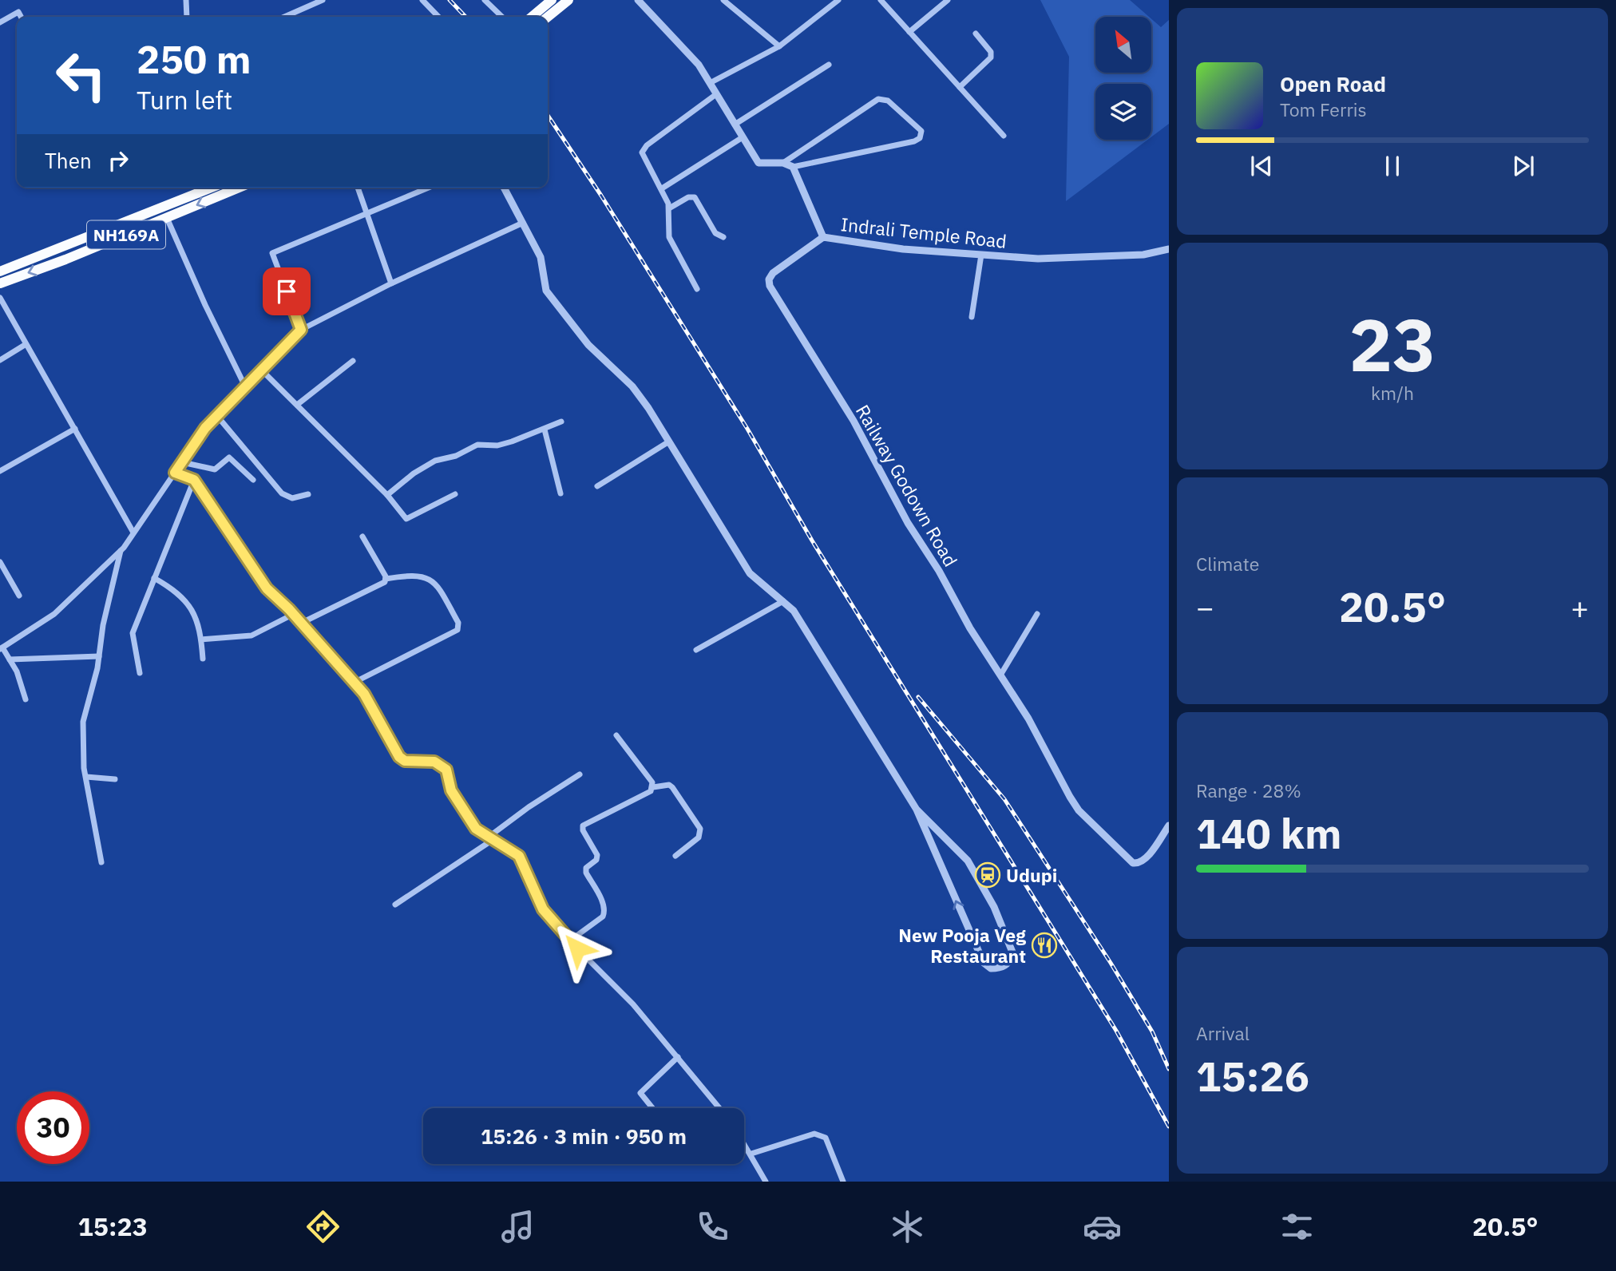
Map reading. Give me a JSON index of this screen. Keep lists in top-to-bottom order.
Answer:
{
  "streets": {
    "highway": ["NH169A"],
    "street": ["Indrali Temple Road", "Railway Godown Road"]
  },
  "crossings": [
    ["Indrali Temple Road", "Railway Godown Road"]
  ],
  "places": {
    "station": ["Udupi"],
    "restaurant": ["New Pooja Veg Restaurant"]
  },
  "north": "top left",
  "page": {
    "turn": ["250 m", "Turn left"],
    "song": ["Open Road", "Tom Ferris"],
    "then": "Then",
    "tile": [
      ["23", "km/h"],
      "Climate",
      ["Range · 28%", "140 km"],
      ["Arrival", "15:26"]
    ],
    "heat": ["−", "20.5°", "+"],
    "limit": "30",
    "trip": "15:26 · 3 min · 950 m",
    "tabs": ["15:23", "20.5°"]
  }
}
